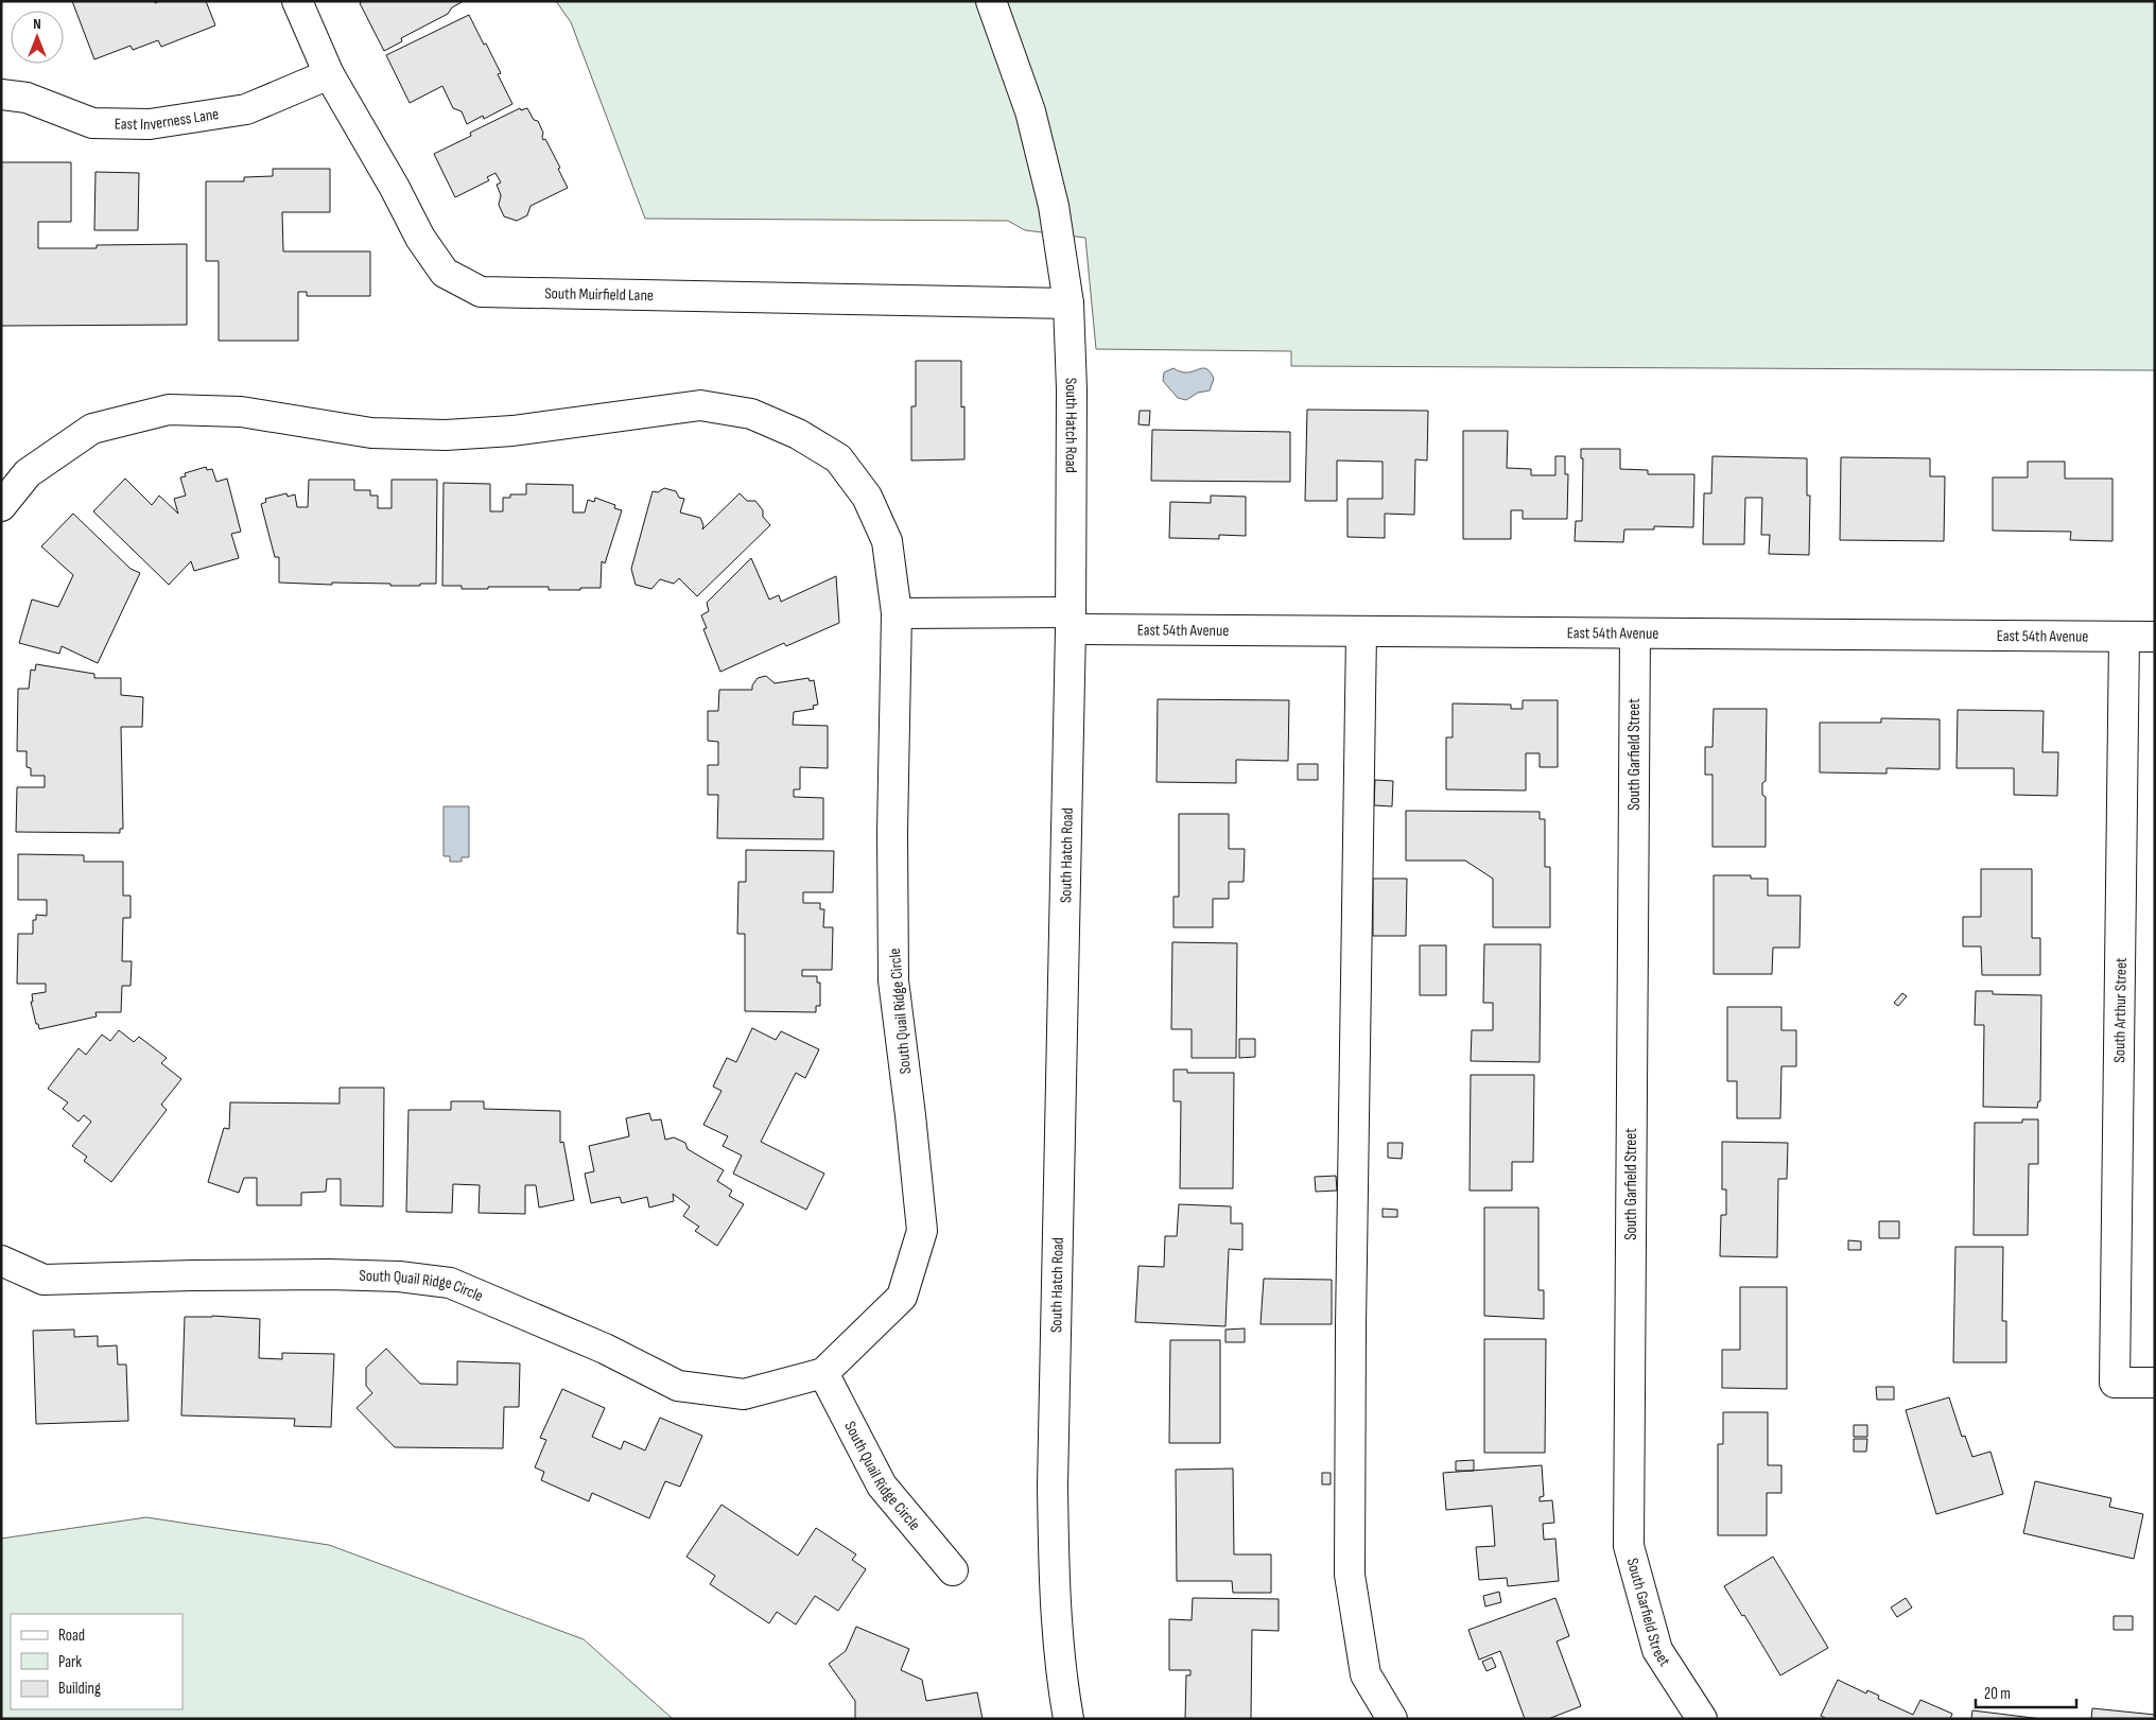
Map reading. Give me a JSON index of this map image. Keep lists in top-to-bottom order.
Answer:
{
  "streets": {
    "street": [
      "East Inverness Lane",
      "South Muirfield Lane",
      "South Hatch Road",
      "East 54th Avenue",
      "South Garfield Street",
      "South Arthur Street",
      "South Quail Ridge Circle"
    ]
  },
  "crossings": [
    ["East Inverness Lane", "South Muirfield Lane"],
    ["South Muirfield Lane", "South Hatch Road"],
    ["South Hatch Road", "East 54th Avenue"],
    ["East 54th Avenue", "South Garfield Street"],
    ["East 54th Avenue", "South Arthur Street"],
    ["East 54th Avenue", "South Quail Ridge Circle"]
  ],
  "legend": ["Road", "Park", "Building"],
  "scale_bar": "20 m",
  "north": "top"
}
